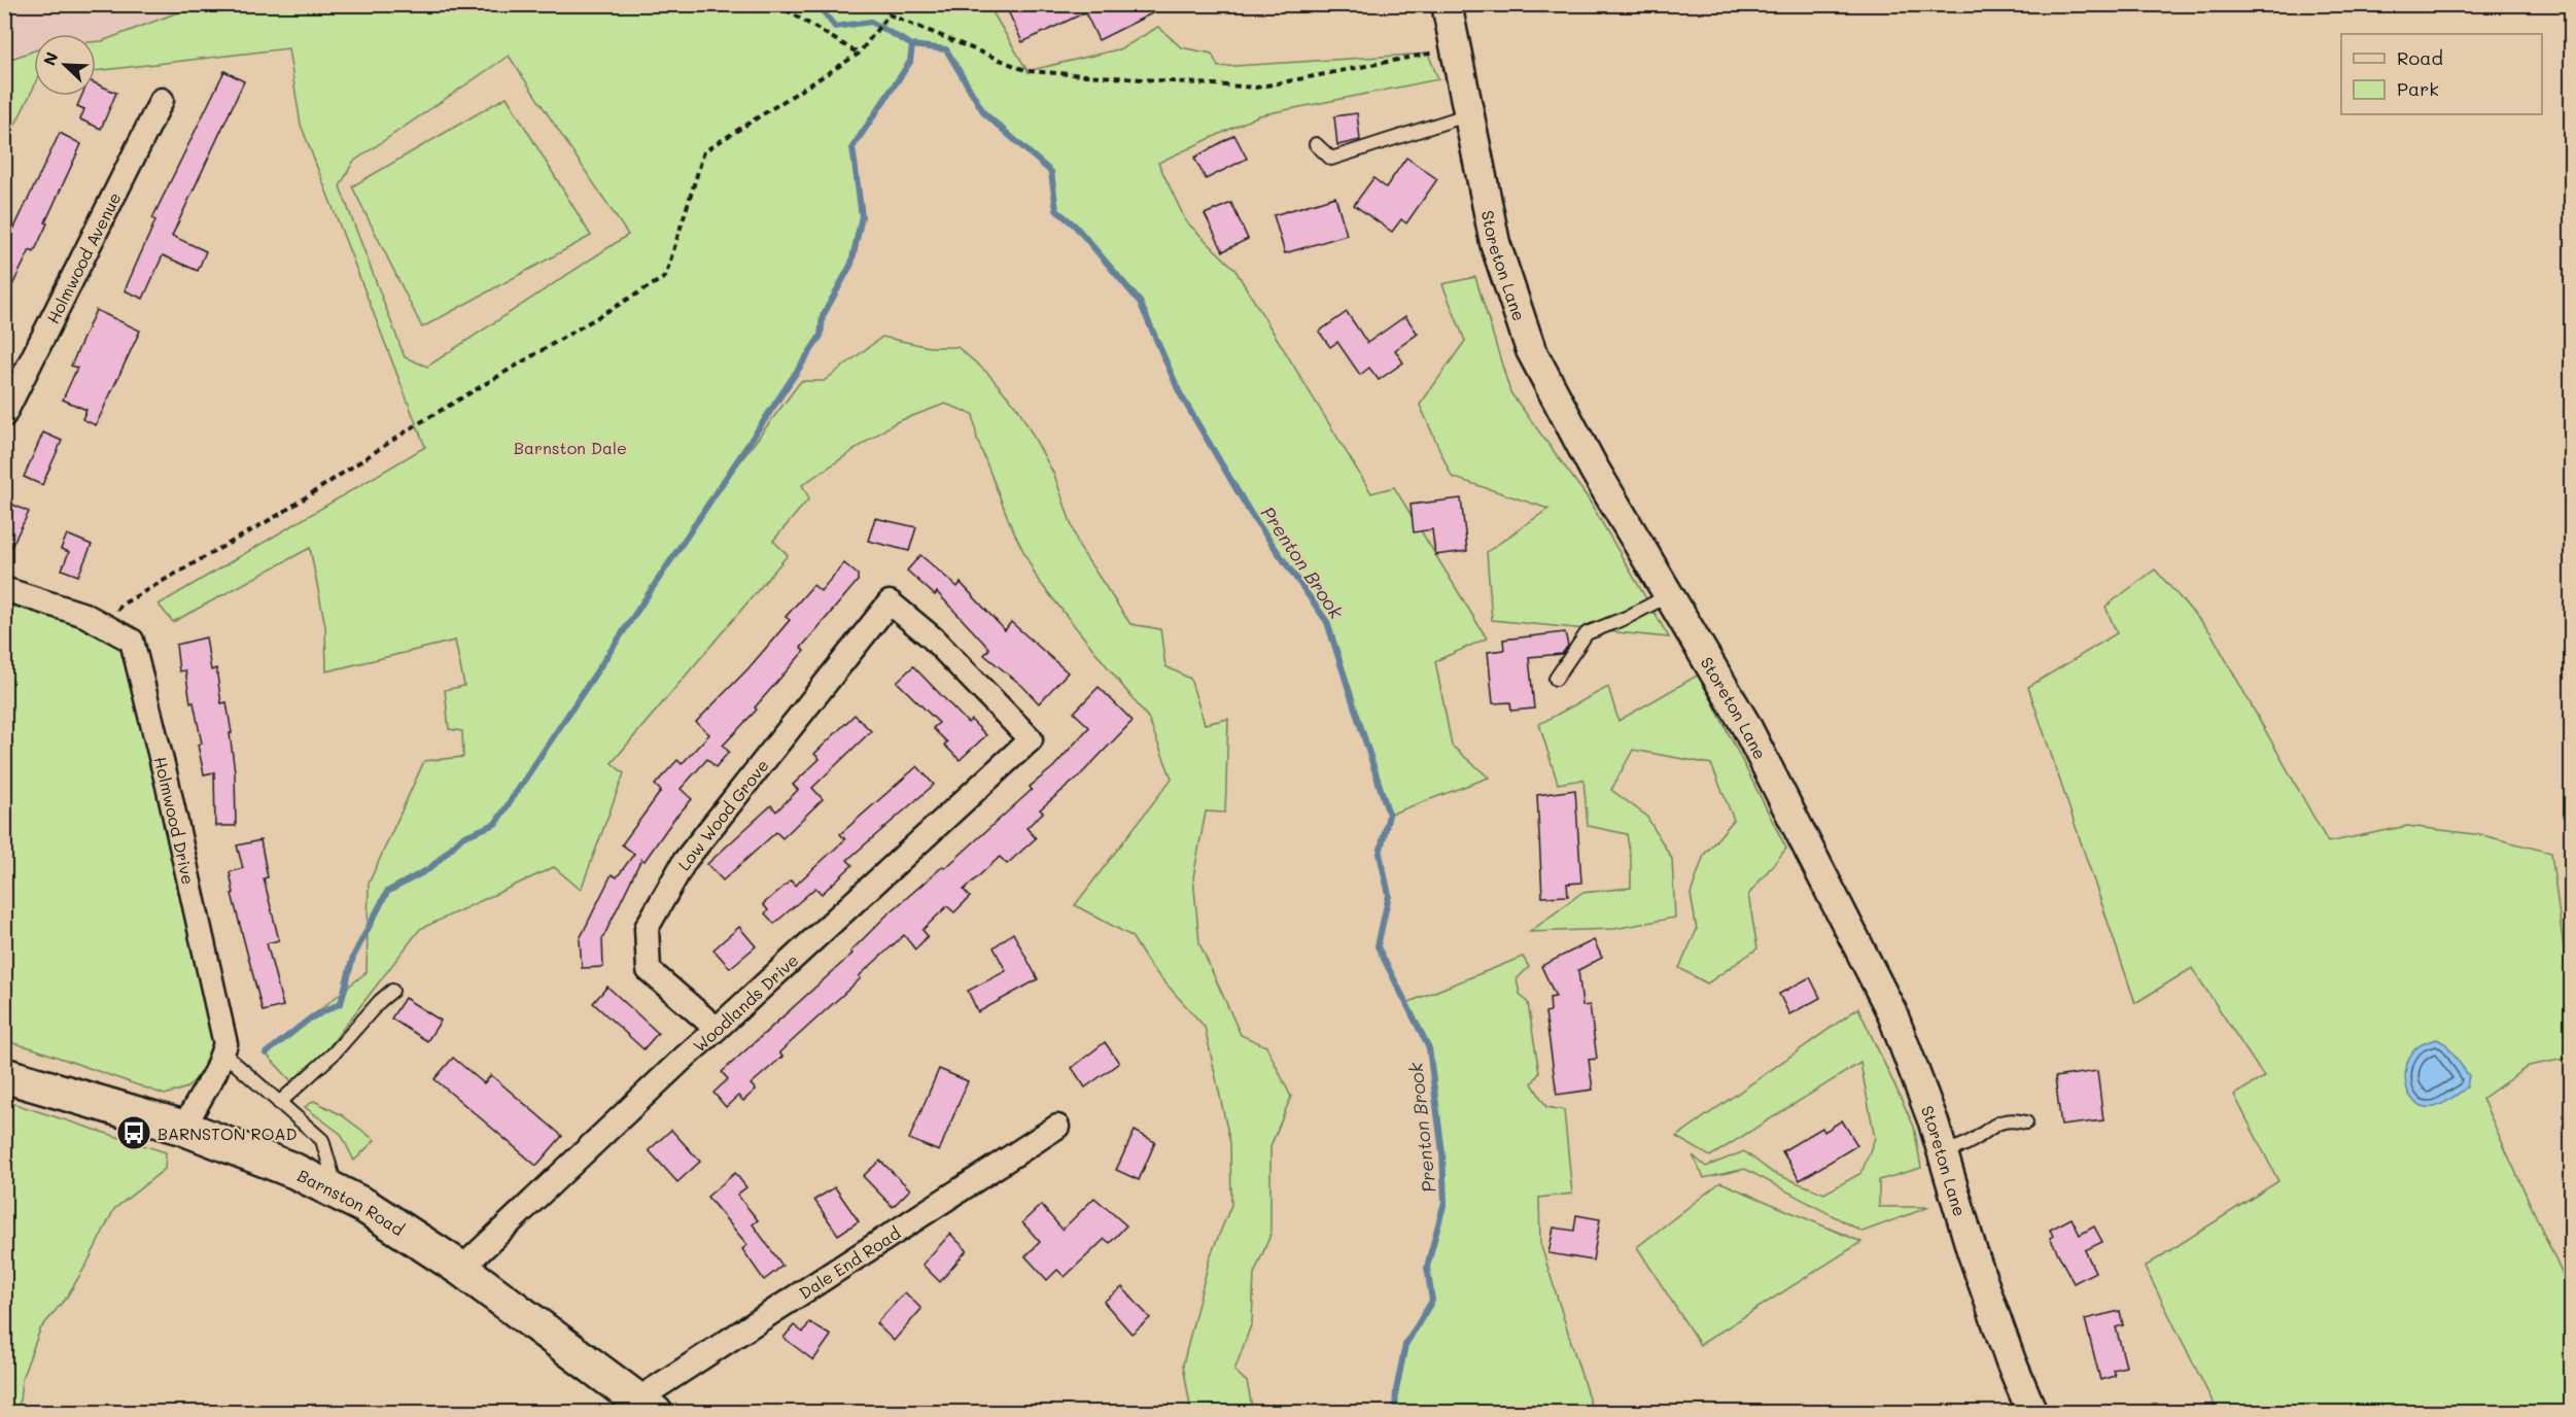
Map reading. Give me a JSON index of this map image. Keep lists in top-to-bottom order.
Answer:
{
  "streets": {
    "main road": ["Barnston Road"],
    "street": [
      "Holmwood Avenue",
      "Storeton Lane",
      "Low Wood Grove",
      "Holmwood Drive",
      "Woodlands Drive",
      "Dale End Road"
    ]
  },
  "crossings": [
    ["Low Wood Grove", "Woodlands Drive"],
    ["Holmwood Drive", "Barnston Road"],
    ["Woodlands Drive", "Barnston Road"],
    ["Barnston Road", "Dale End Road"]
  ],
  "water": ["Prenton Brook"],
  "parks": ["Barnston Dale"],
  "places": {
    "bus stop": ["BARNSTON ROAD"]
  },
  "legend": ["Road", "Park"],
  "north": "top left"
}
